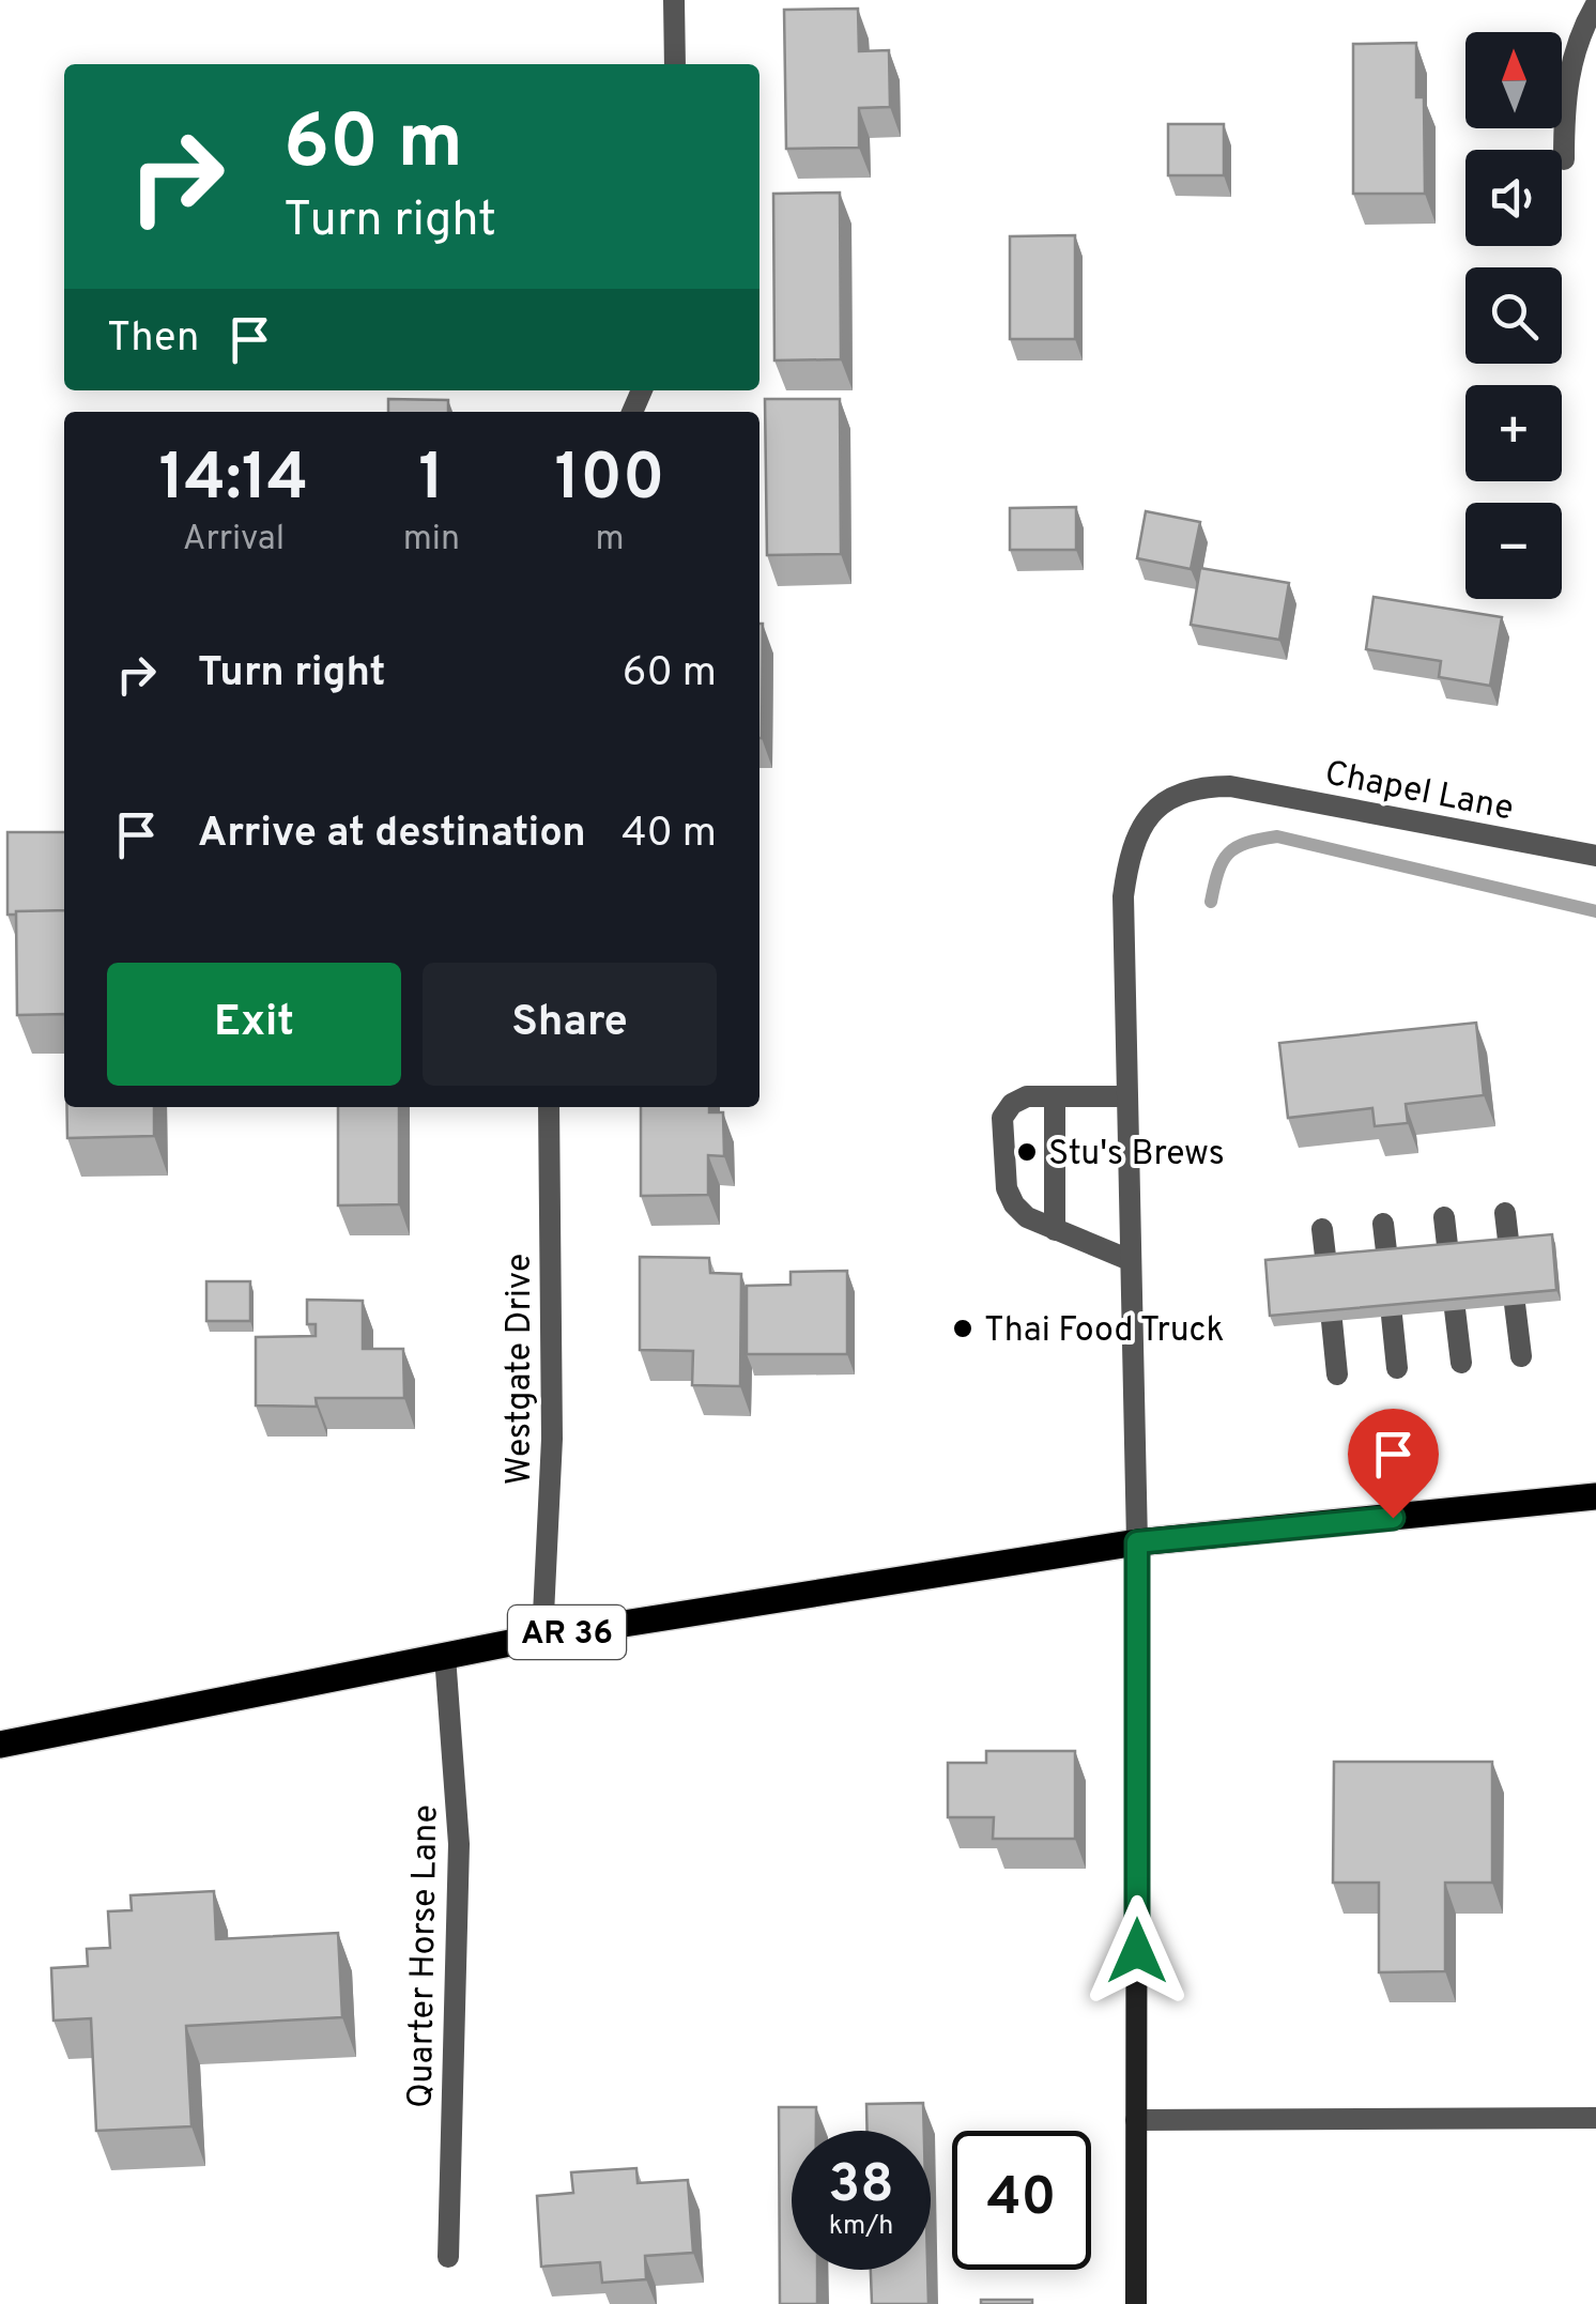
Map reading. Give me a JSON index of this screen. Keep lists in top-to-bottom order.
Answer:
{
  "streets": {
    "main road": ["AR 36"],
    "street": ["Chapel Lane", "Westgate Drive", "Quarter Horse Lane"]
  },
  "crossings": [
    ["Chapel Lane", "AR 36"],
    ["Westgate Drive", "AR 36"],
    ["AR 36", "Quarter Horse Lane"]
  ],
  "places": ["Stu's Brews", "Thai Food Truck"],
  "north": "top",
  "page": {
    "map_buttons": ["+", "−"],
    "turn": ["60 m", "Turn right"],
    "then": "Then",
    "eta": [
      "14:14",
      "Arrival",
      "1",
      "min",
      "100",
      "m"
    ],
    "list": [
      {
        "name": "Turn right",
        "value": "60 m"
      },
      {
        "name": "Arrive at destination",
        "value": "40 m"
      }
    ],
    "buttons": ["Exit", "Share"],
    "speed": "38 km/h",
    "limit": "40"
  }
}
